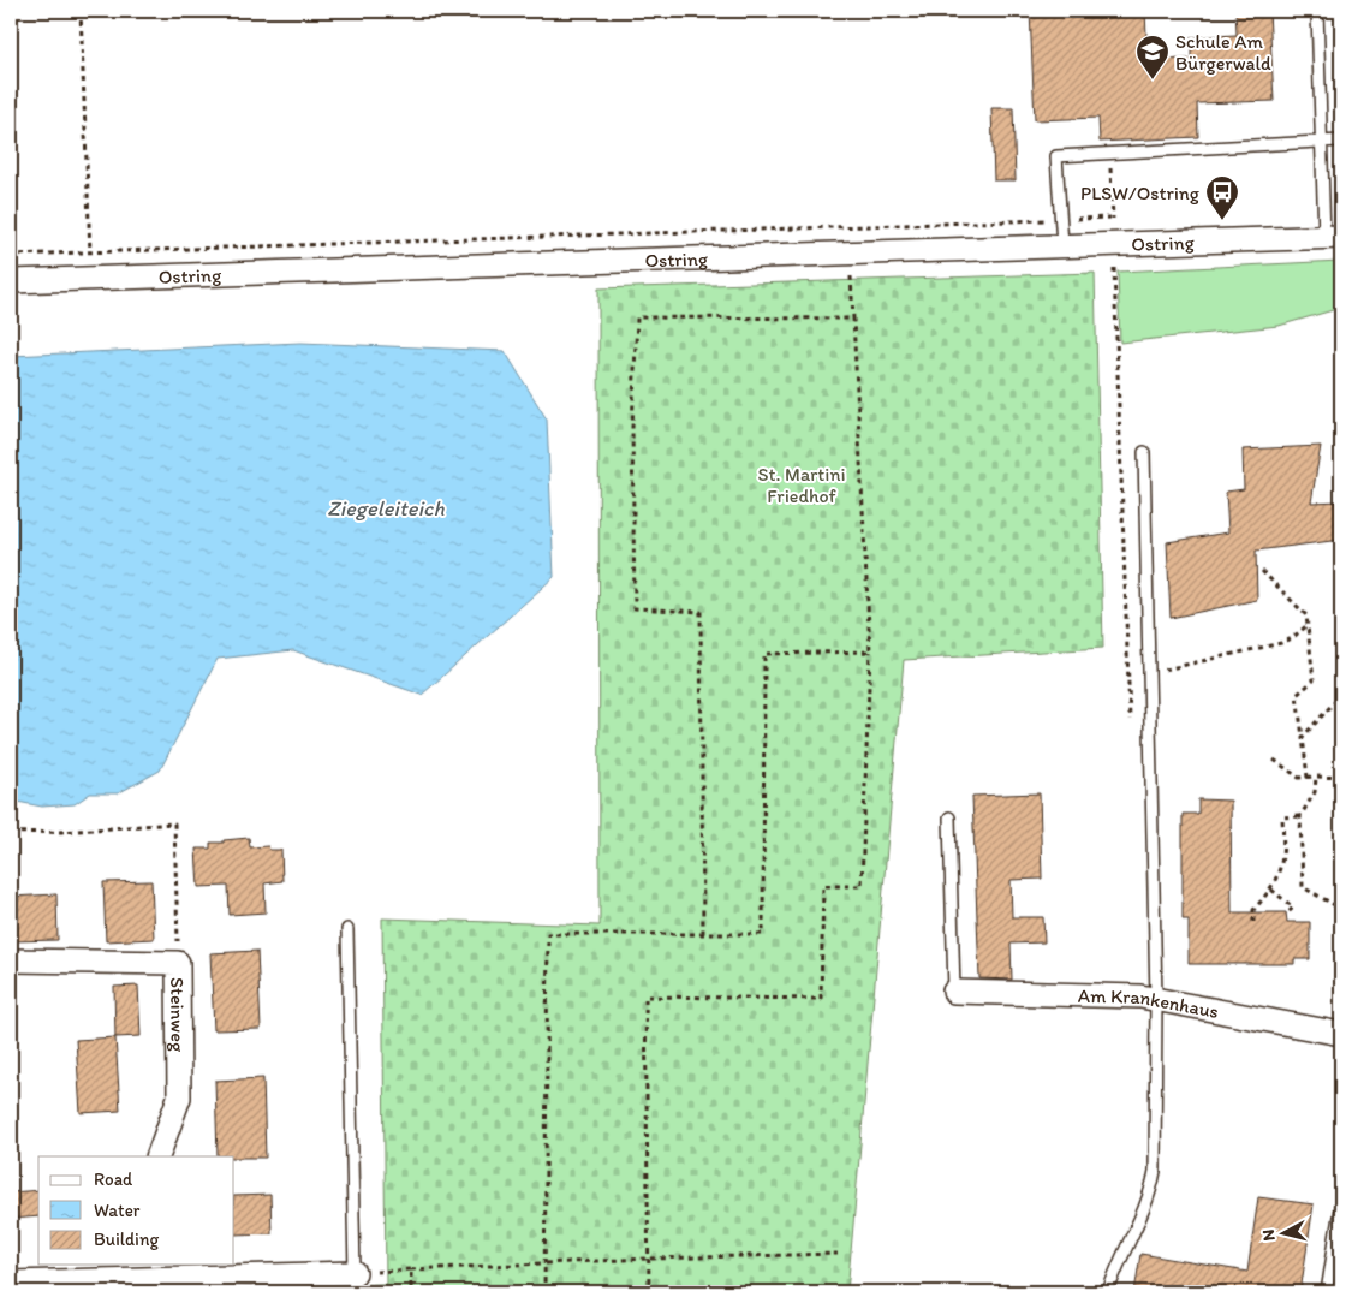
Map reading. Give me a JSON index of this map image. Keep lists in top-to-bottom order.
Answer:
{
  "streets": {
    "street": ["Ostring", "Am Krankenhaus", "Steinweg"]
  },
  "water": ["Ziegeleiteich"],
  "parks": ["St. Martini Friedhof"],
  "places": {
    "school or university": ["Schule Am Bürgerwald"],
    "bus stop": ["PLSW/Ostring"]
  },
  "legend": ["Road", "Water", "Building"],
  "north": "left"
}
